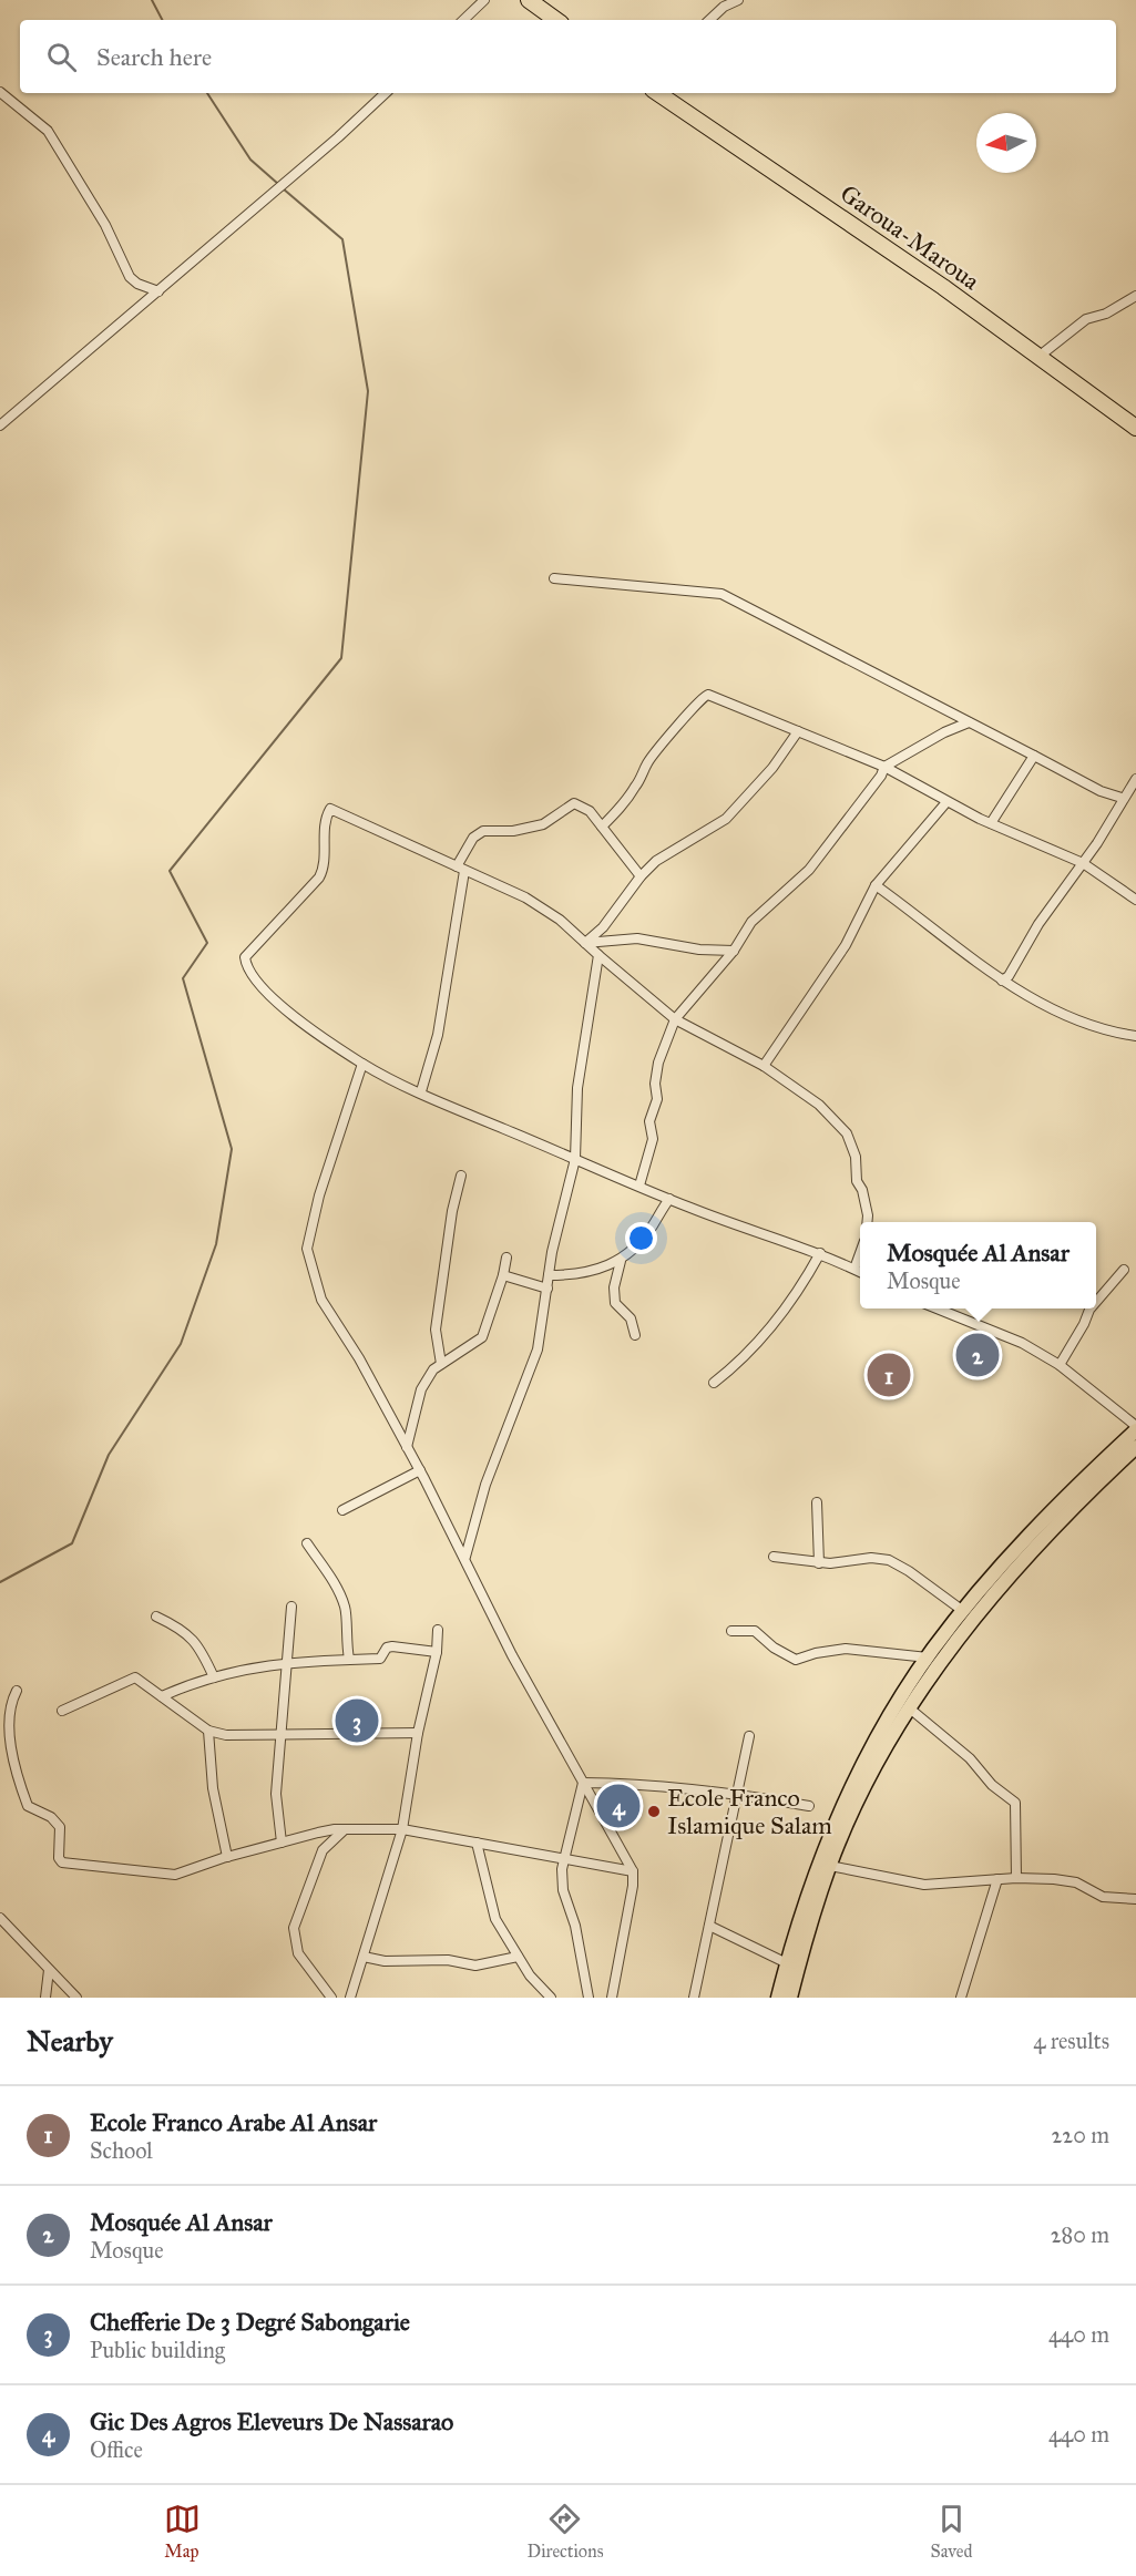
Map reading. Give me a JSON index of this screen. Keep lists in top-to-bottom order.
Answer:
{
  "streets": {
    "highway": ["Garoua-Maroua"]
  },
  "places": ["Ecole Franco Islamique Salam"],
  "north": "left",
  "page": {
    "search": "Search here",
    "popup": ["Mosquée Al Ansar", "Mosque"],
    "pins": [
      "2",
      "1",
      "3",
      "4"
    ],
    "heading": ["Nearby", "4 results"],
    "list": [
      {
        "mark": "1",
        "name": "Ecole Franco Arabe Al Ansar",
        "note": "School",
        "value": "220 m"
      },
      {
        "mark": "2",
        "name": "Mosquée Al Ansar",
        "note": "Mosque",
        "value": "280 m"
      },
      {
        "mark": "3",
        "name": "Chefferie De 3 Degré Sabongarie",
        "note": "Public building",
        "value": "440 m"
      },
      {
        "mark": "4",
        "name": "Gic Des Agros Eleveurs De Nassarao",
        "note": "Office",
        "value": "440 m"
      }
    ],
    "nav": ["Map", "Directions", "Saved"]
  }
}
